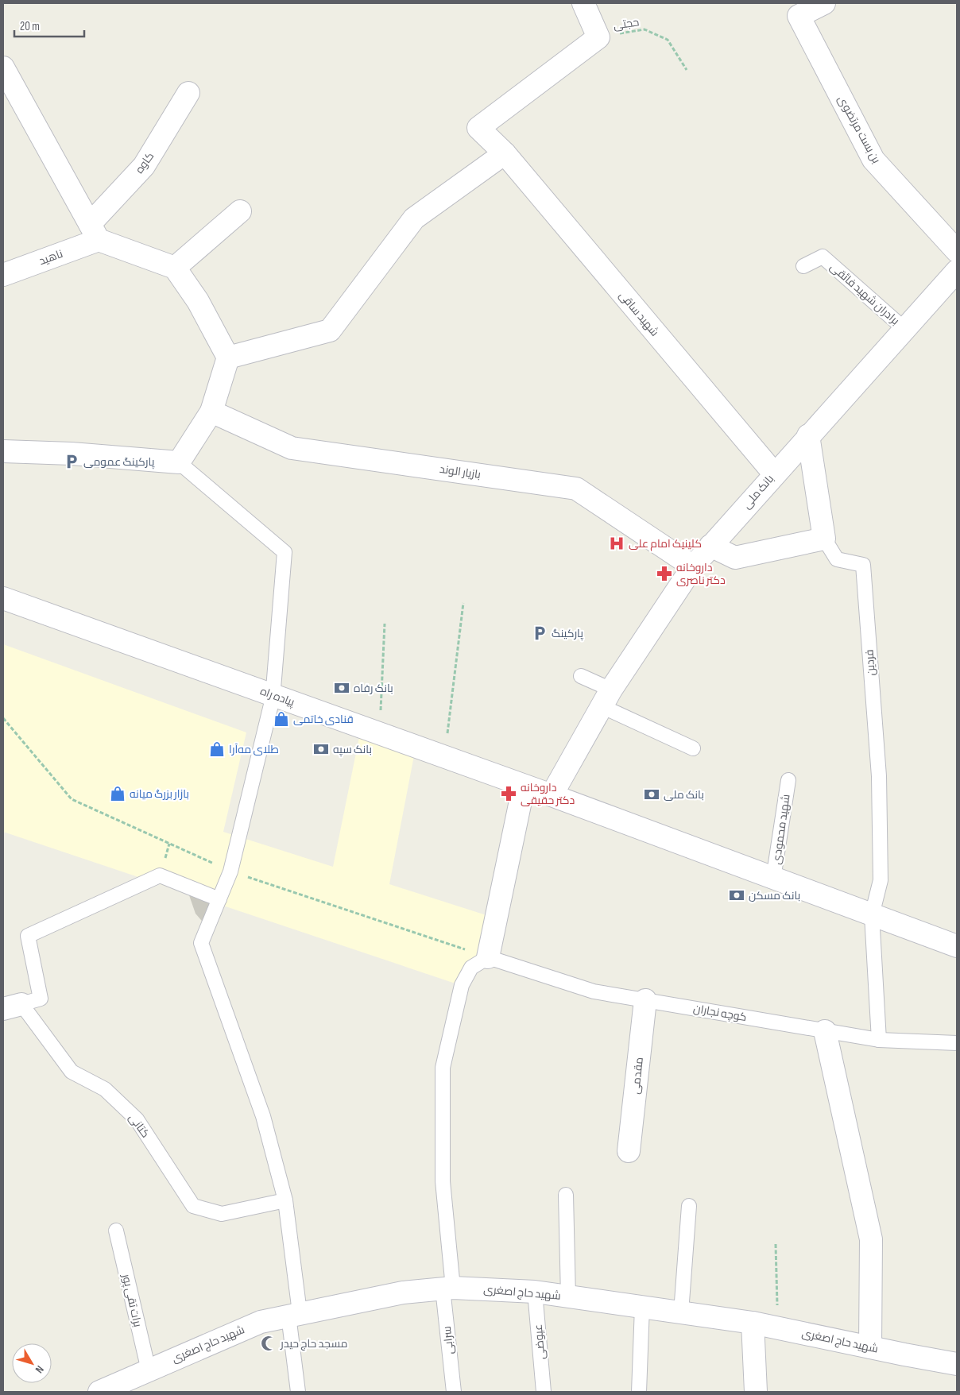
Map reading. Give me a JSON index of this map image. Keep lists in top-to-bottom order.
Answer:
{
  "streets": {
    "street": [
      "بن بست مرتضوی",
      "کاوه",
      "ناهید",
      "شهید ساقی",
      "بازیار الوند",
      "بانک ملی",
      "فردین",
      "پیاده راه",
      "مقدمی",
      "شهید حاج اصغری"
    ],
    "lane": [
      "برادران شهید فائقی",
      "شهید محمودی",
      "کوچه نجاران",
      "کتانی",
      "برات تقی پور",
      "سرابی",
      "عیوضی"
    ],
    "path": ["حجتی"]
  },
  "crossings": [
    ["حجتی", "شهید ساقی"],
    ["کاوه", "ناهید"],
    ["برادران شهید فائقی", "بانک ملی"],
    ["شهید ساقی", "بانک ملی"],
    ["بازیار الوند", "بانک ملی"],
    ["بانک ملی", "فردین"],
    ["بانک ملی", "پیاده راه"],
    ["فردین", "پیاده راه"],
    ["پیاده راه", "شهید محمودی"],
    ["کوچه نجاران", "مقدمی"],
    ["کوچه نجاران", "سرابی"],
    ["شهید حاج اصغری", "برات تقی پور"],
    ["شهید حاج اصغری", "سرابی"],
    ["شهید حاج اصغری", "عیوضی"]
  ],
  "places": {
    "parking": ["پارکینگ عمومی", "پارکینگ"],
    "hospital": ["کلینیک امام علی"],
    "pharmacy": ["داروخانه دکتر ناصری", "داروخانه دکتر حقیقی"],
    "bank": [
      "بانک رفاه",
      "بانک سپه",
      "بانک ملی",
      "بانک مسکن"
    ],
    "shop": ["قنادی خاتمی", "طلای مه‌آرا", "بازار بزرگ میانه"],
    "mosque": ["مسجد حاج حیدر"]
  },
  "scale_bar": "20 m",
  "north": "bottom right"
}
